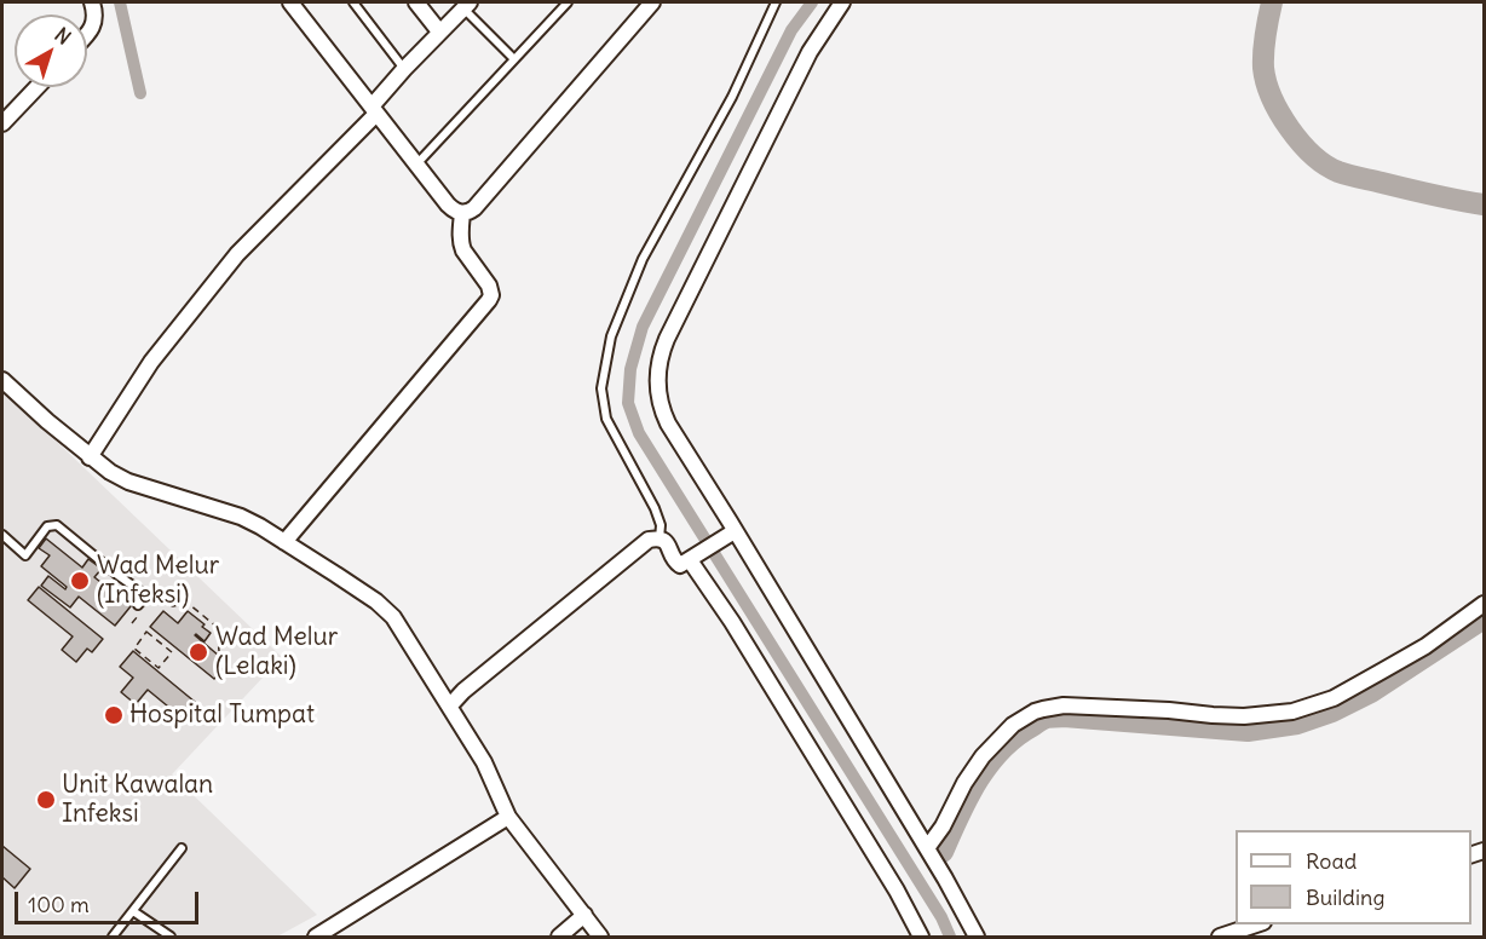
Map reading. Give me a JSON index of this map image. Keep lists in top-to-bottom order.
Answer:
{
  "places": [
    "Wad Melur (Infeksi)",
    "Wad Melur (Lelaki)",
    "Hospital Tumpat",
    "Unit Kawalan Infeksi"
  ],
  "legend": ["Road", "Building"],
  "scale_bar": "100 m",
  "north": "top right"
}
